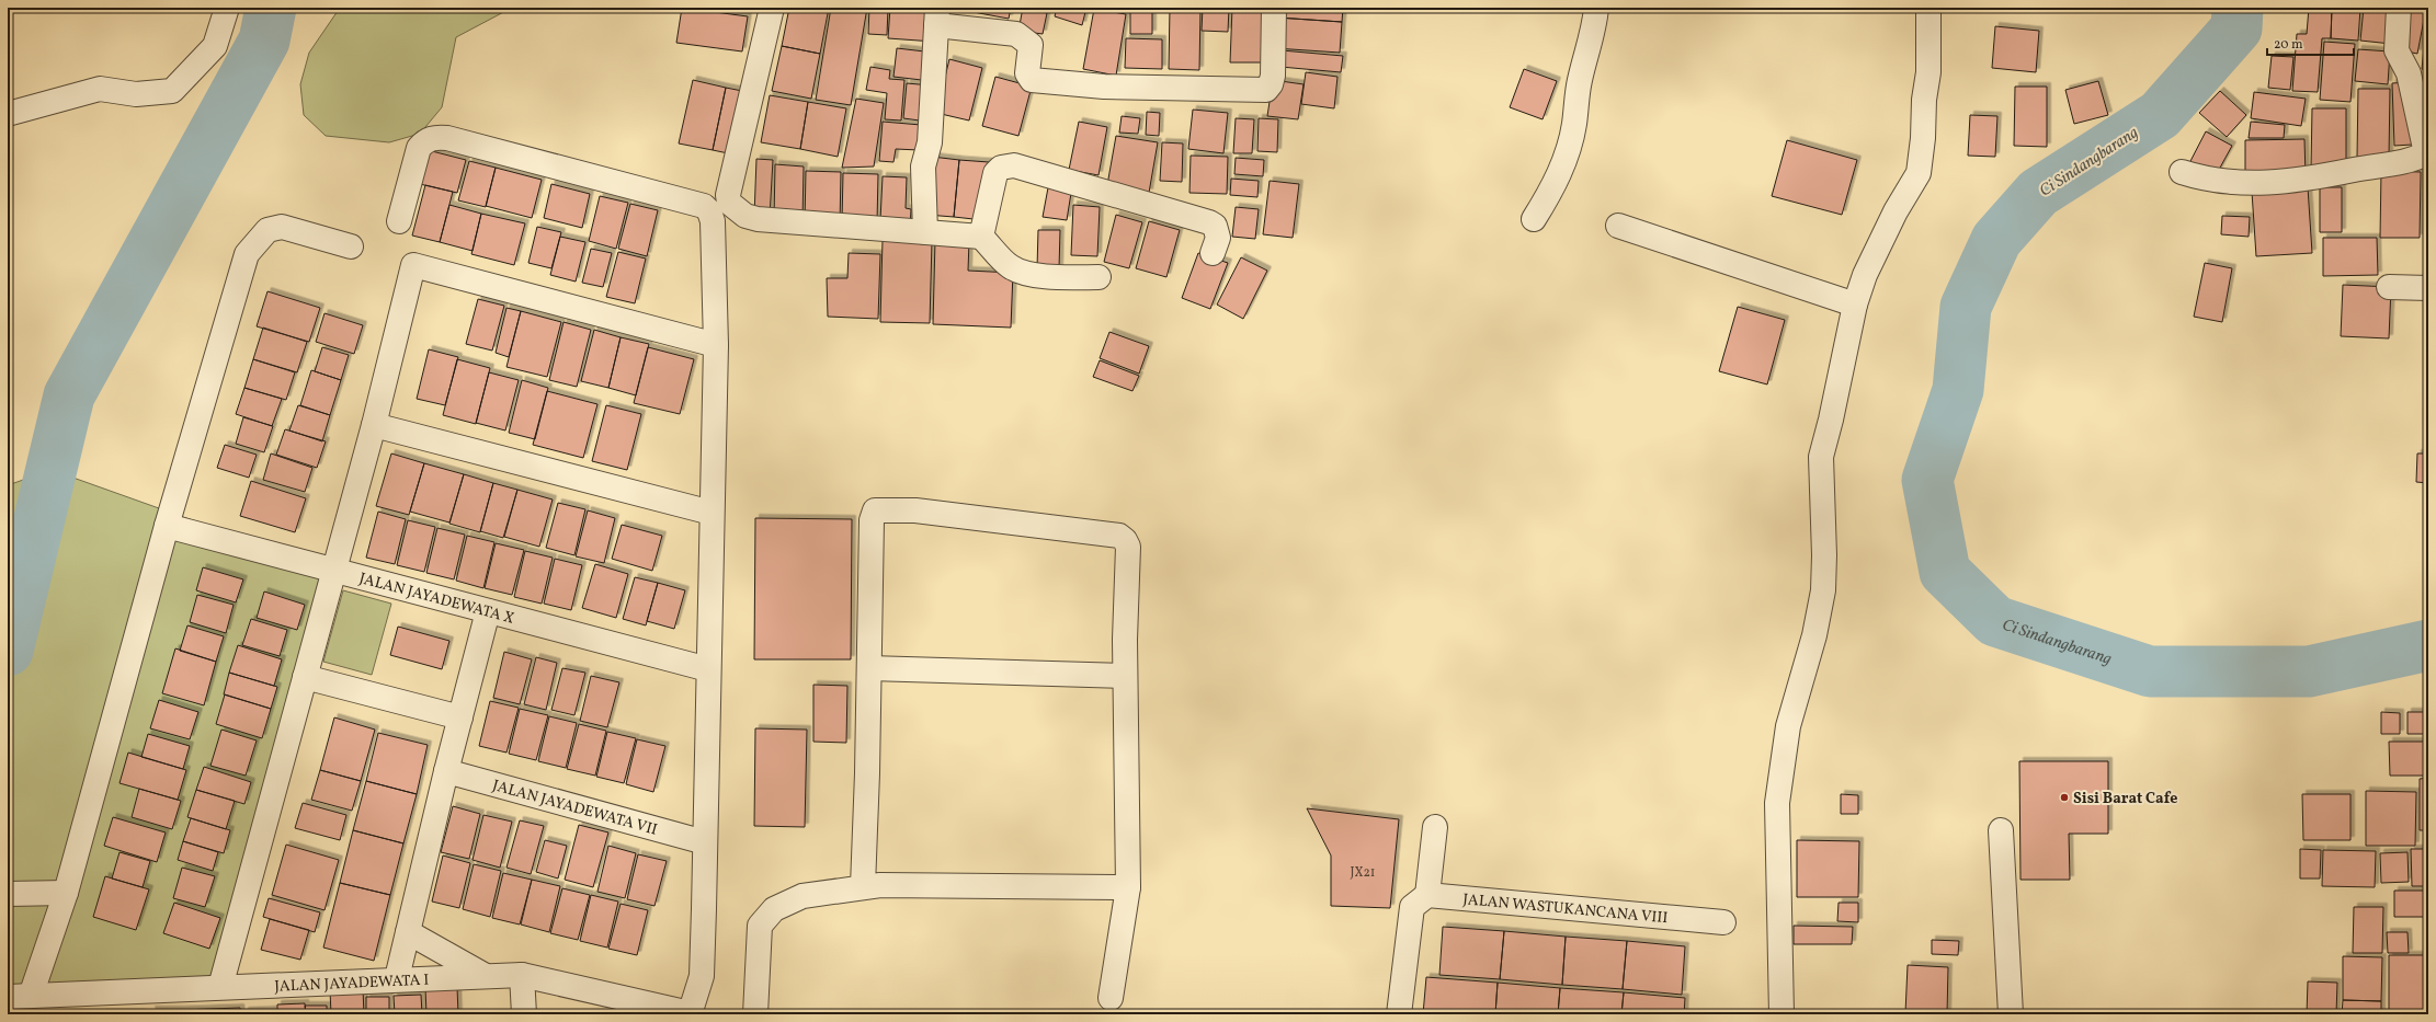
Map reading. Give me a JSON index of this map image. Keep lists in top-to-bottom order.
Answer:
{
  "streets": {
    "street": [
      "JALAN JAYADEWATA X",
      "JALAN JAYADEWATA VII",
      "JALAN WASTUKANCANA VIII",
      "JALAN JAYADEWATA I"
    ]
  },
  "water": ["Ci Sindangbarang"],
  "places": ["Sisi Barat Cafe"],
  "house_numbers": ["JX21"],
  "scale_bar": "20 m"
}
